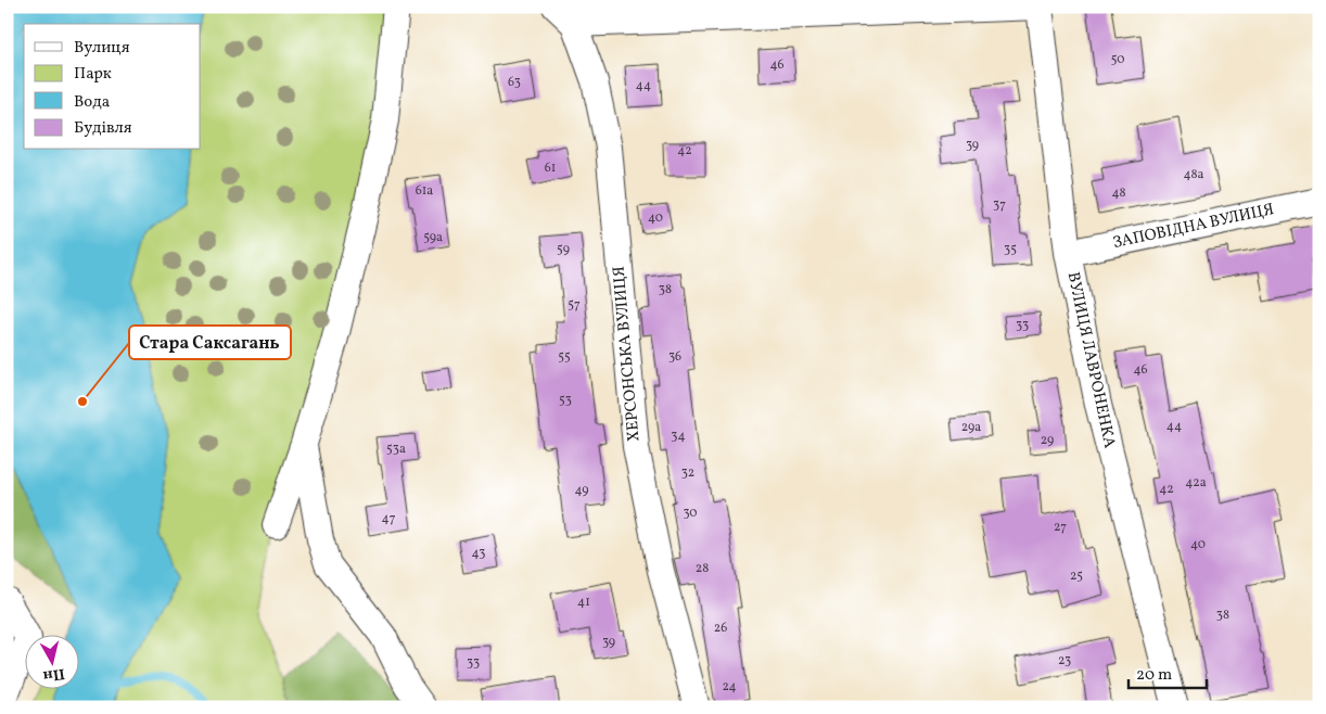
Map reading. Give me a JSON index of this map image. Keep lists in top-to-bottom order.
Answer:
{
  "streets": {
    "street": ["ЗАПОВІДНА ВУЛИЦЯ", "ХЕРСОНСЬКА ВУЛИЦЯ", "ВУЛИЦЯ ЛАВРОНЕНКА"]
  },
  "crossings": [
    ["ЗАПОВІДНА ВУЛИЦЯ", "ВУЛИЦЯ ЛАВРОНЕНКА"]
  ],
  "places": ["Стара Саксагань"],
  "house_numbers": [
    "50",
    "46",
    "63",
    "44",
    "39",
    "42",
    "61",
    "48а",
    "61а",
    "48",
    "37",
    "40",
    "59а",
    "59",
    "35",
    "38",
    "57",
    "33",
    "55",
    "36",
    "46",
    "53",
    "44",
    "29а",
    "34",
    "29",
    "53а",
    "32",
    "42а",
    "42",
    "49",
    "30",
    "47",
    "27",
    "40",
    "43",
    "28",
    "25",
    "41",
    "38",
    "26",
    "39",
    "23",
    "33",
    "24"
  ],
  "legend": [
    "Вулиця",
    "Парк",
    "Вода",
    "Будівля"
  ],
  "scale_bar": "20 m",
  "north": "bottom"
}
